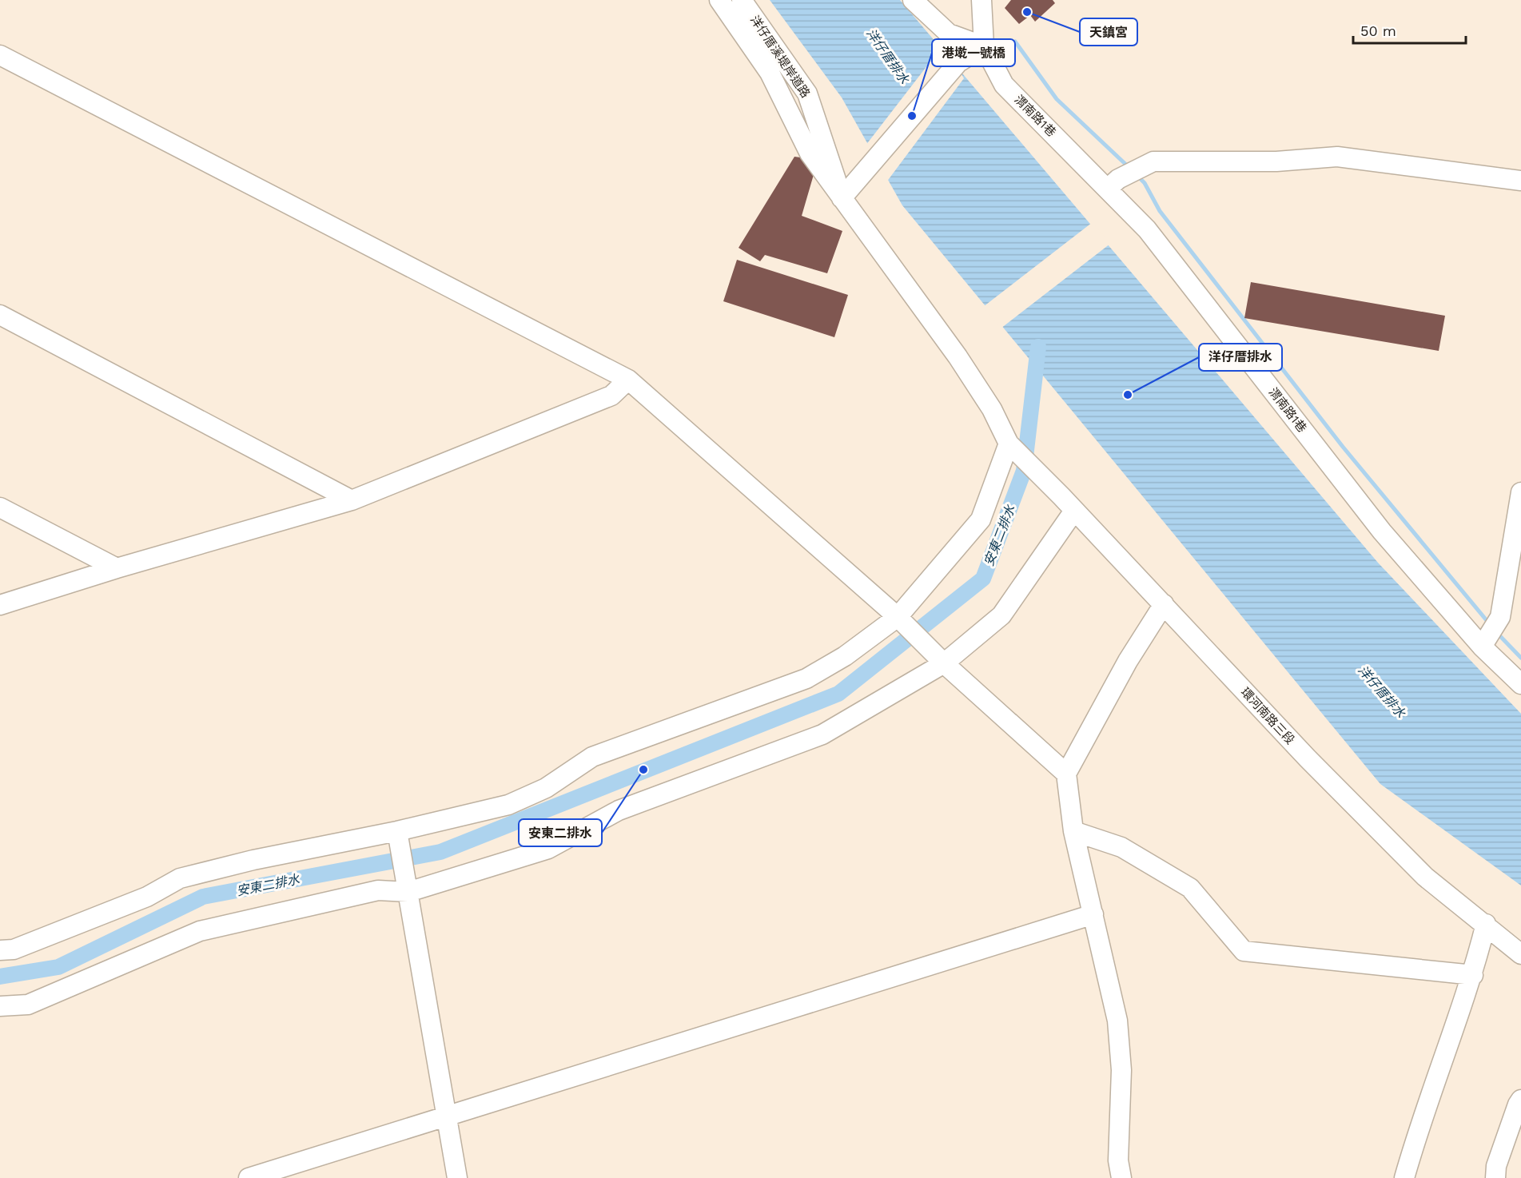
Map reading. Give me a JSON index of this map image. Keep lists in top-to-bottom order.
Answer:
{
  "streets": {
    "street": ["洋仔厝溪堤岸道路", "渭南路1巷", "環河南路三段"]
  },
  "crossings": [
    ["洋仔厝溪堤岸道路", "環河南路三段"]
  ],
  "water": ["洋仔厝排水", "安東二排水"],
  "places": [
    "天鎮宮",
    "港墘一號橋",
    "洋仔厝排水",
    "安東二排水"
  ],
  "scale_bar": "50 m"
}
